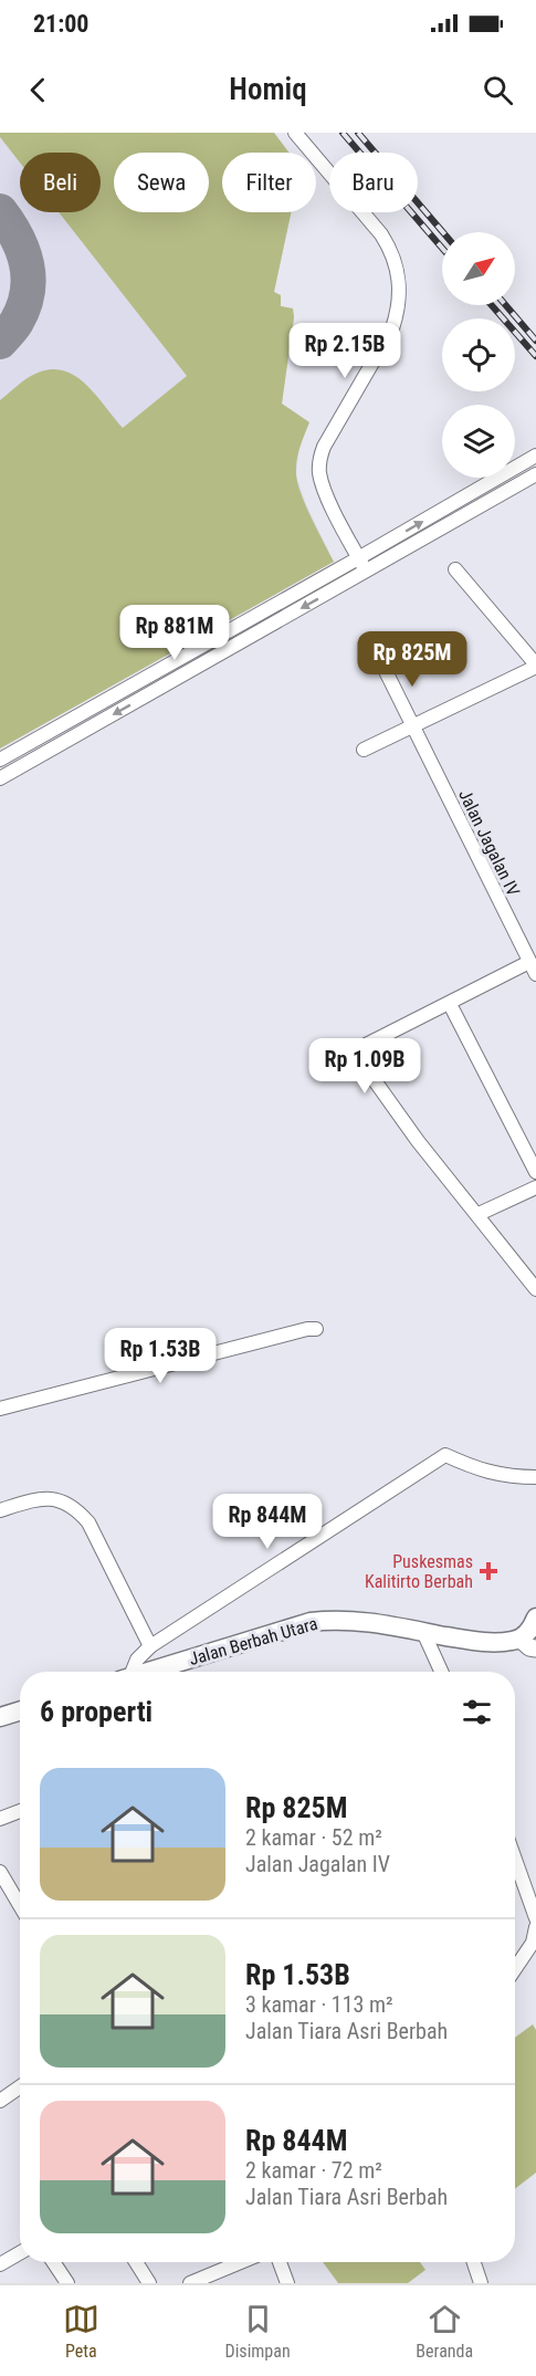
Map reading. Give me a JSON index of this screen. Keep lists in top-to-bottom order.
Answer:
{
  "streets": {
    "main road": ["Jalan Berbah Utara"],
    "street": ["Jalan Jagalan IV"]
  },
  "places": {
    "health": ["Puskesmas Kalitirto Berbah"]
  },
  "north": "top right",
  "page": {
    "status": "21:00",
    "header": "Homiq",
    "chip": [
      "Beli",
      "Sewa",
      "Filter",
      "Baru"
    ],
    "price": [
      "Rp 2.15B",
      "Rp 881M",
      "Rp 825M",
      "Rp 1.09B",
      "Rp 1.53B",
      "Rp 844M"
    ],
    "heading": "6 properti",
    "list": [
      {
        "name": "Rp 825M",
        "note": "2 kamar · 52 m² · Jalan Jagalan IV"
      },
      {
        "name": "Rp 1.53B",
        "note": "3 kamar · 113 m² · Jalan Tiara Asri Berbah"
      },
      {
        "name": "Rp 844M",
        "note": "2 kamar · 72 m² · Jalan Tiara Asri Berbah"
      }
    ],
    "tabs": ["Peta", "Disimpan", "Beranda"]
  }
}
